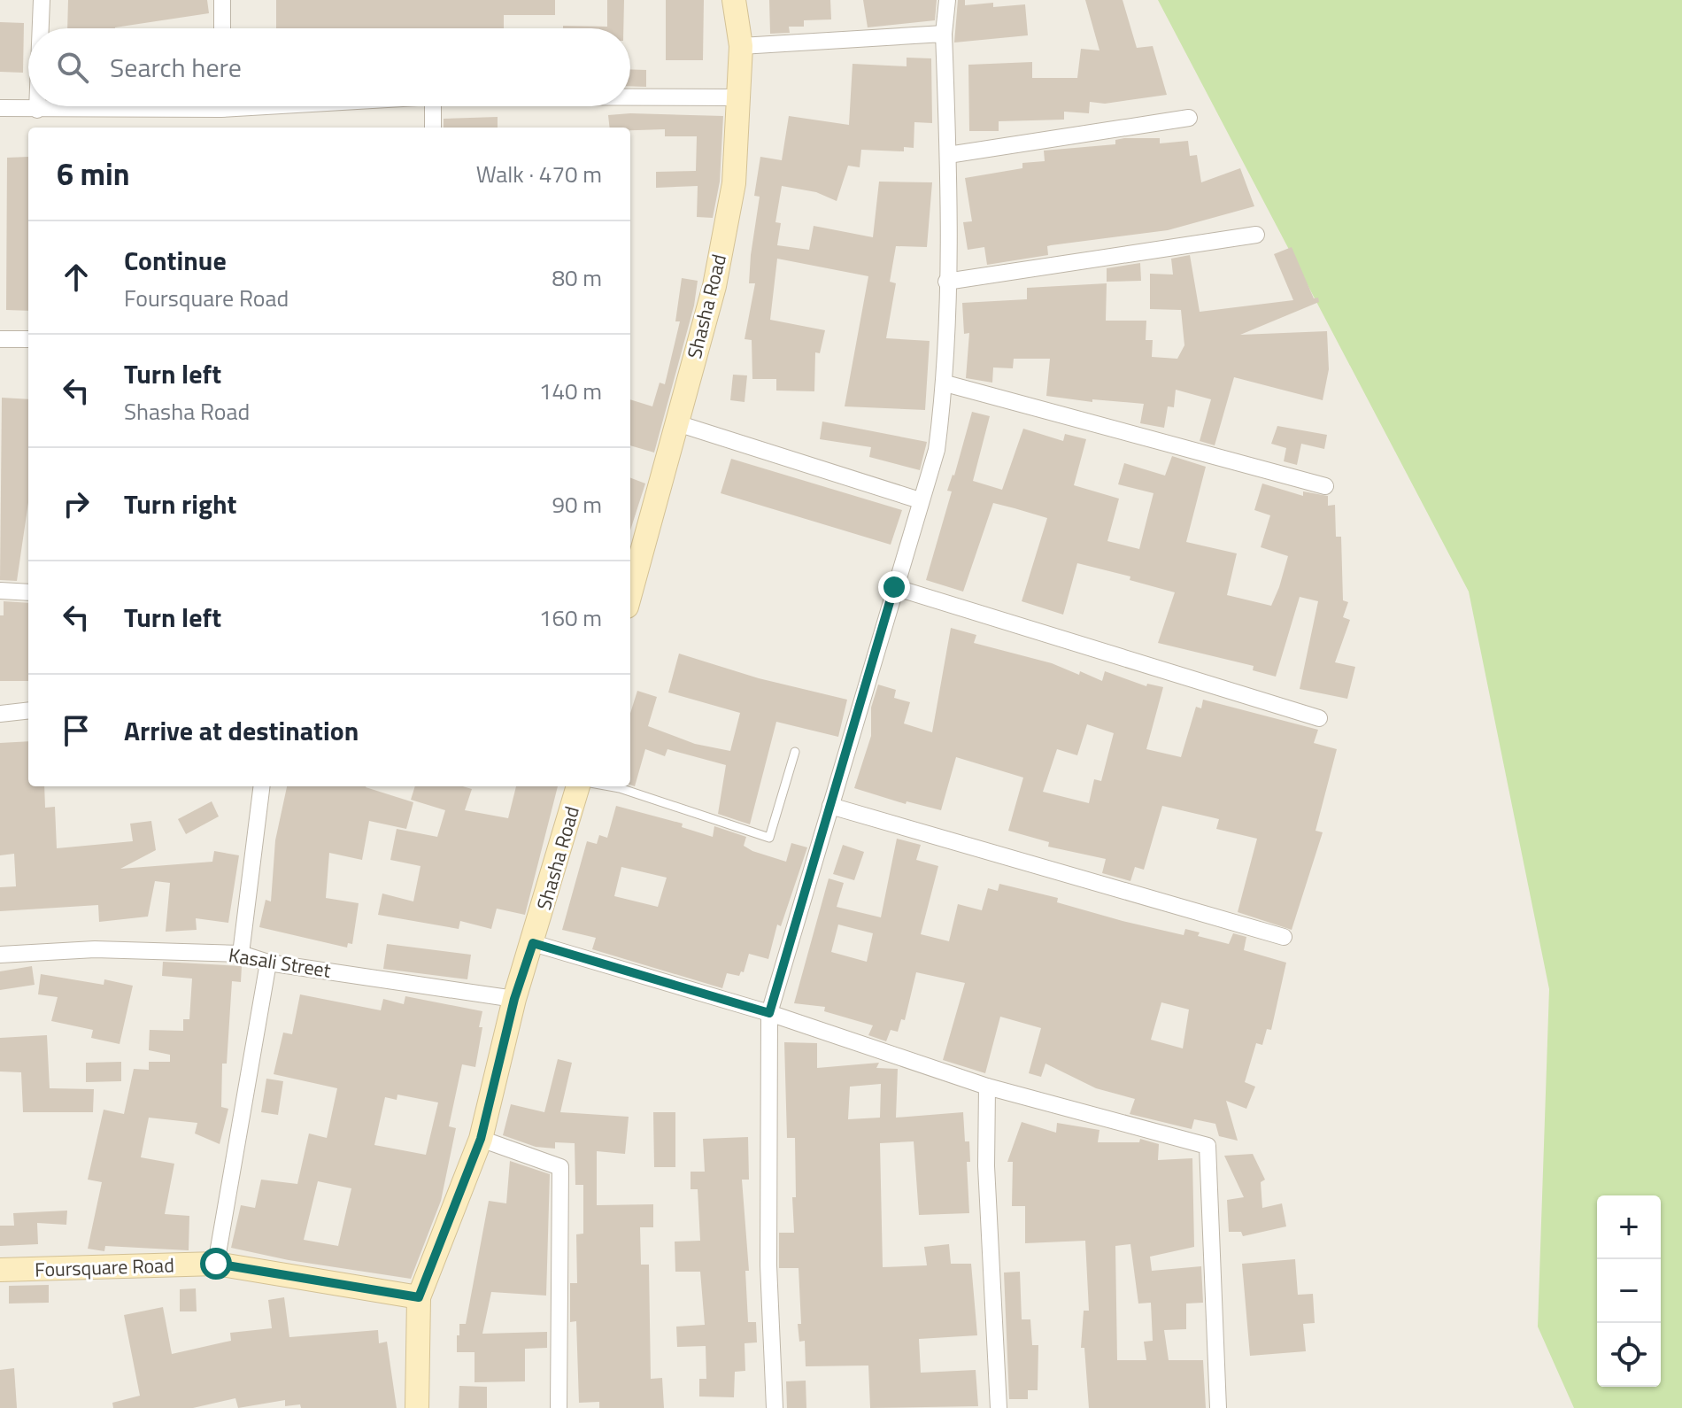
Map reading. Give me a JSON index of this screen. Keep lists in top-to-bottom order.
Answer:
{
  "streets": {
    "street": ["Shasha Road", "Kasali Street", "Foursquare Road"]
  },
  "crossings": [
    ["Shasha Road", "Kasali Street"],
    ["Shasha Road", "Foursquare Road"]
  ],
  "page": {
    "search": "Search here",
    "heading": ["6 min", "Walk · 470 m"],
    "list": [
      ["Continue", "Foursquare Road", "80 m"],
      ["Turn left", "Shasha Road", "140 m"],
      ["Turn right", "90 m"],
      ["Turn left", "160 m"],
      "Arrive at destination"
    ],
    "map_buttons": ["+", "−"]
  }
}
